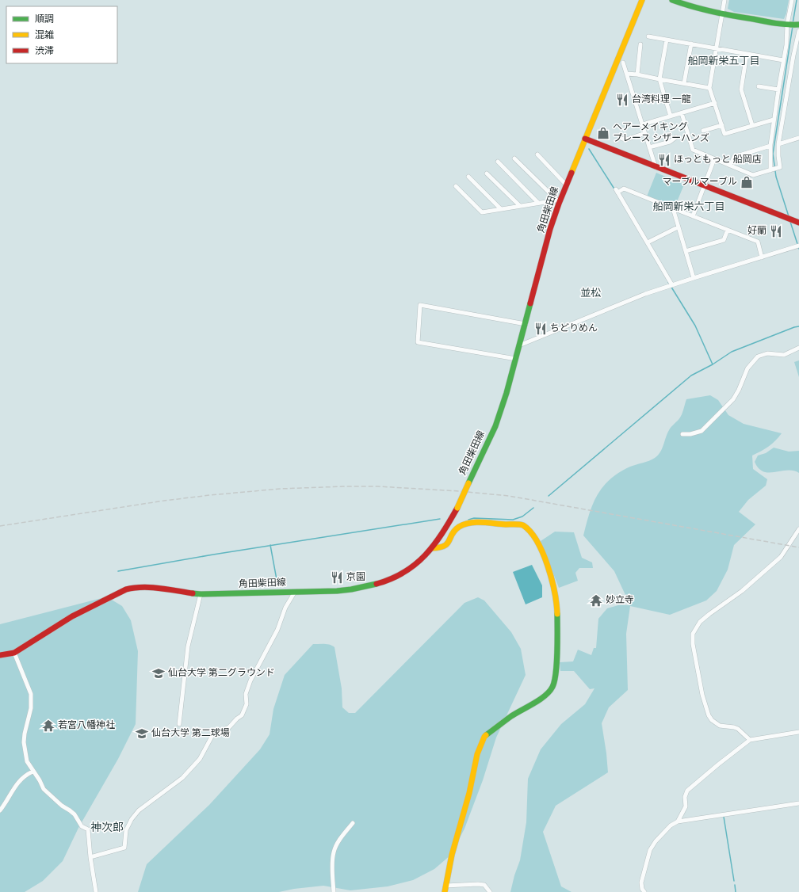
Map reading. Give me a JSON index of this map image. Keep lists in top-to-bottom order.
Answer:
{
  "streets": {
    "main road": ["角田柴田線"]
  },
  "districts": [
    "船岡新栄五丁目",
    "船岡新栄六丁目",
    "並松",
    "神次郎"
  ],
  "places": {
    "restaurant": [
      "台湾料理 一龍",
      "ほっともっと 船岡店",
      "好蘭",
      "ちどりめん",
      "京園"
    ],
    "shop": ["ヘアーメイキング プレース シザーハンズ", "マーブルマーブル"],
    "temple": ["妙立寺", "若宮八幡神社"],
    "school or university": ["仙台大学 第二グラウンド", "仙台大学 第二球場"]
  },
  "legend": ["順調", "混雑", "渋滞"]
}
